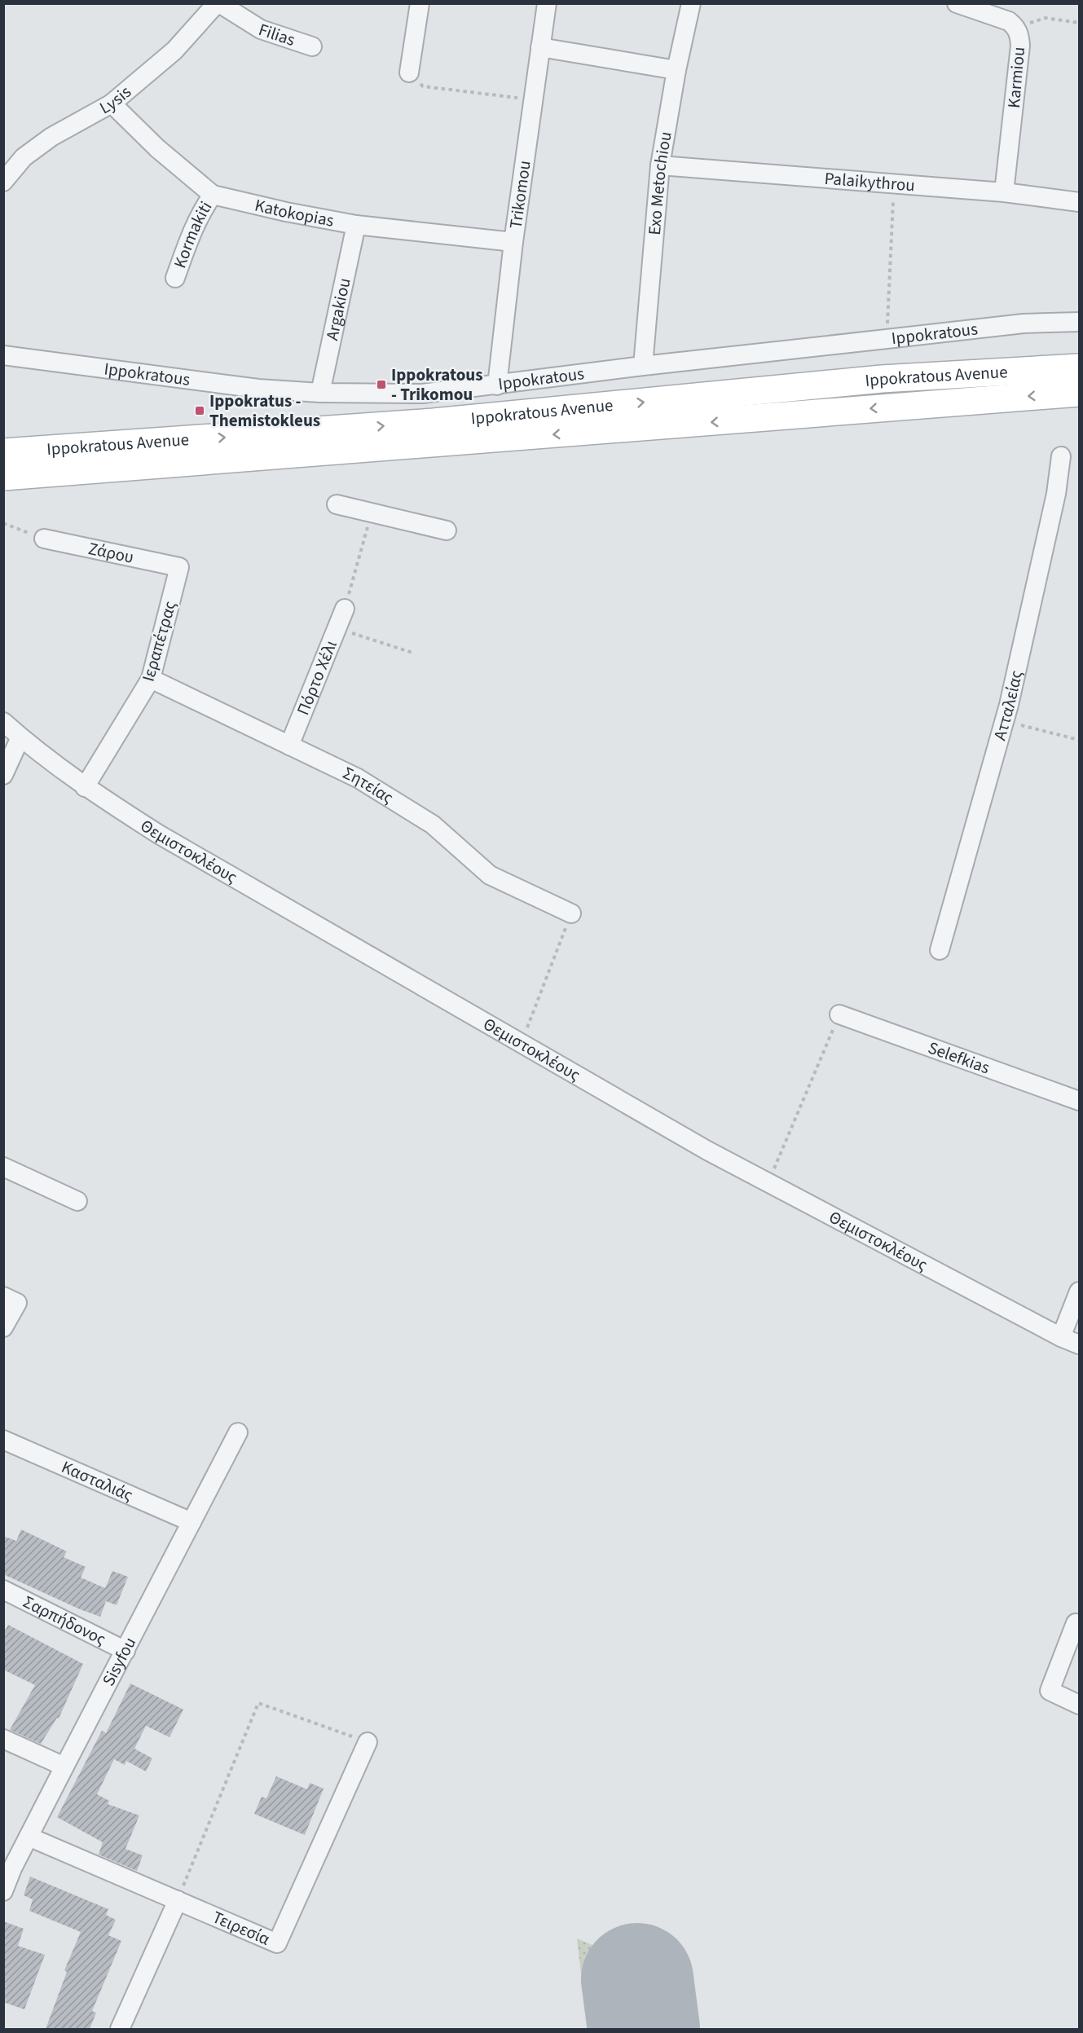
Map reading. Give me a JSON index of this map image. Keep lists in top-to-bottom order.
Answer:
{
  "streets": {
    "main road": ["Ippokratous Avenue"],
    "street": [
      "Filias",
      "Karmiou",
      "Lysis",
      "Palaikythrou",
      "Exo Metochiou",
      "Trikomou",
      "Katokopias",
      "Kormakiti",
      "Argakiou",
      "Ippokratous",
      "Ζάρου",
      "Ιεραπέτρας",
      "Πόρτο Χέλι",
      "Ατταλείας",
      "Σητείας",
      "Θεμιστοκλέους",
      "Selefkias",
      "Κασταλιάς",
      "Σαρπήδονος",
      "Sisyfou",
      "Τειρεσία"
    ]
  },
  "crossings": [
    ["Filias", "Lysis"],
    ["Karmiou", "Palaikythrou"],
    ["Lysis", "Katokopias"],
    ["Palaikythrou", "Exo Metochiou"],
    ["Exo Metochiou", "Ippokratous"],
    ["Trikomou", "Katokopias"],
    ["Trikomou", "Ippokratous"],
    ["Katokopias", "Kormakiti"],
    ["Katokopias", "Argakiou"],
    ["Argakiou", "Ippokratous"],
    ["Ζάρου", "Ιεραπέτρας"],
    ["Ιεραπέτρας", "Σητείας"],
    ["Ιεραπέτρας", "Θεμιστοκλέους"],
    ["Πόρτο Χέλι", "Σητείας"],
    ["Κασταλιάς", "Sisyfou"],
    ["Σαρπήδονος", "Sisyfou"],
    ["Sisyfou", "Τειρεσία"]
  ],
  "places": {
    "transit": ["Ippokratous - Trikomou", "Ippokratus - Themistokleus"]
  }
}
